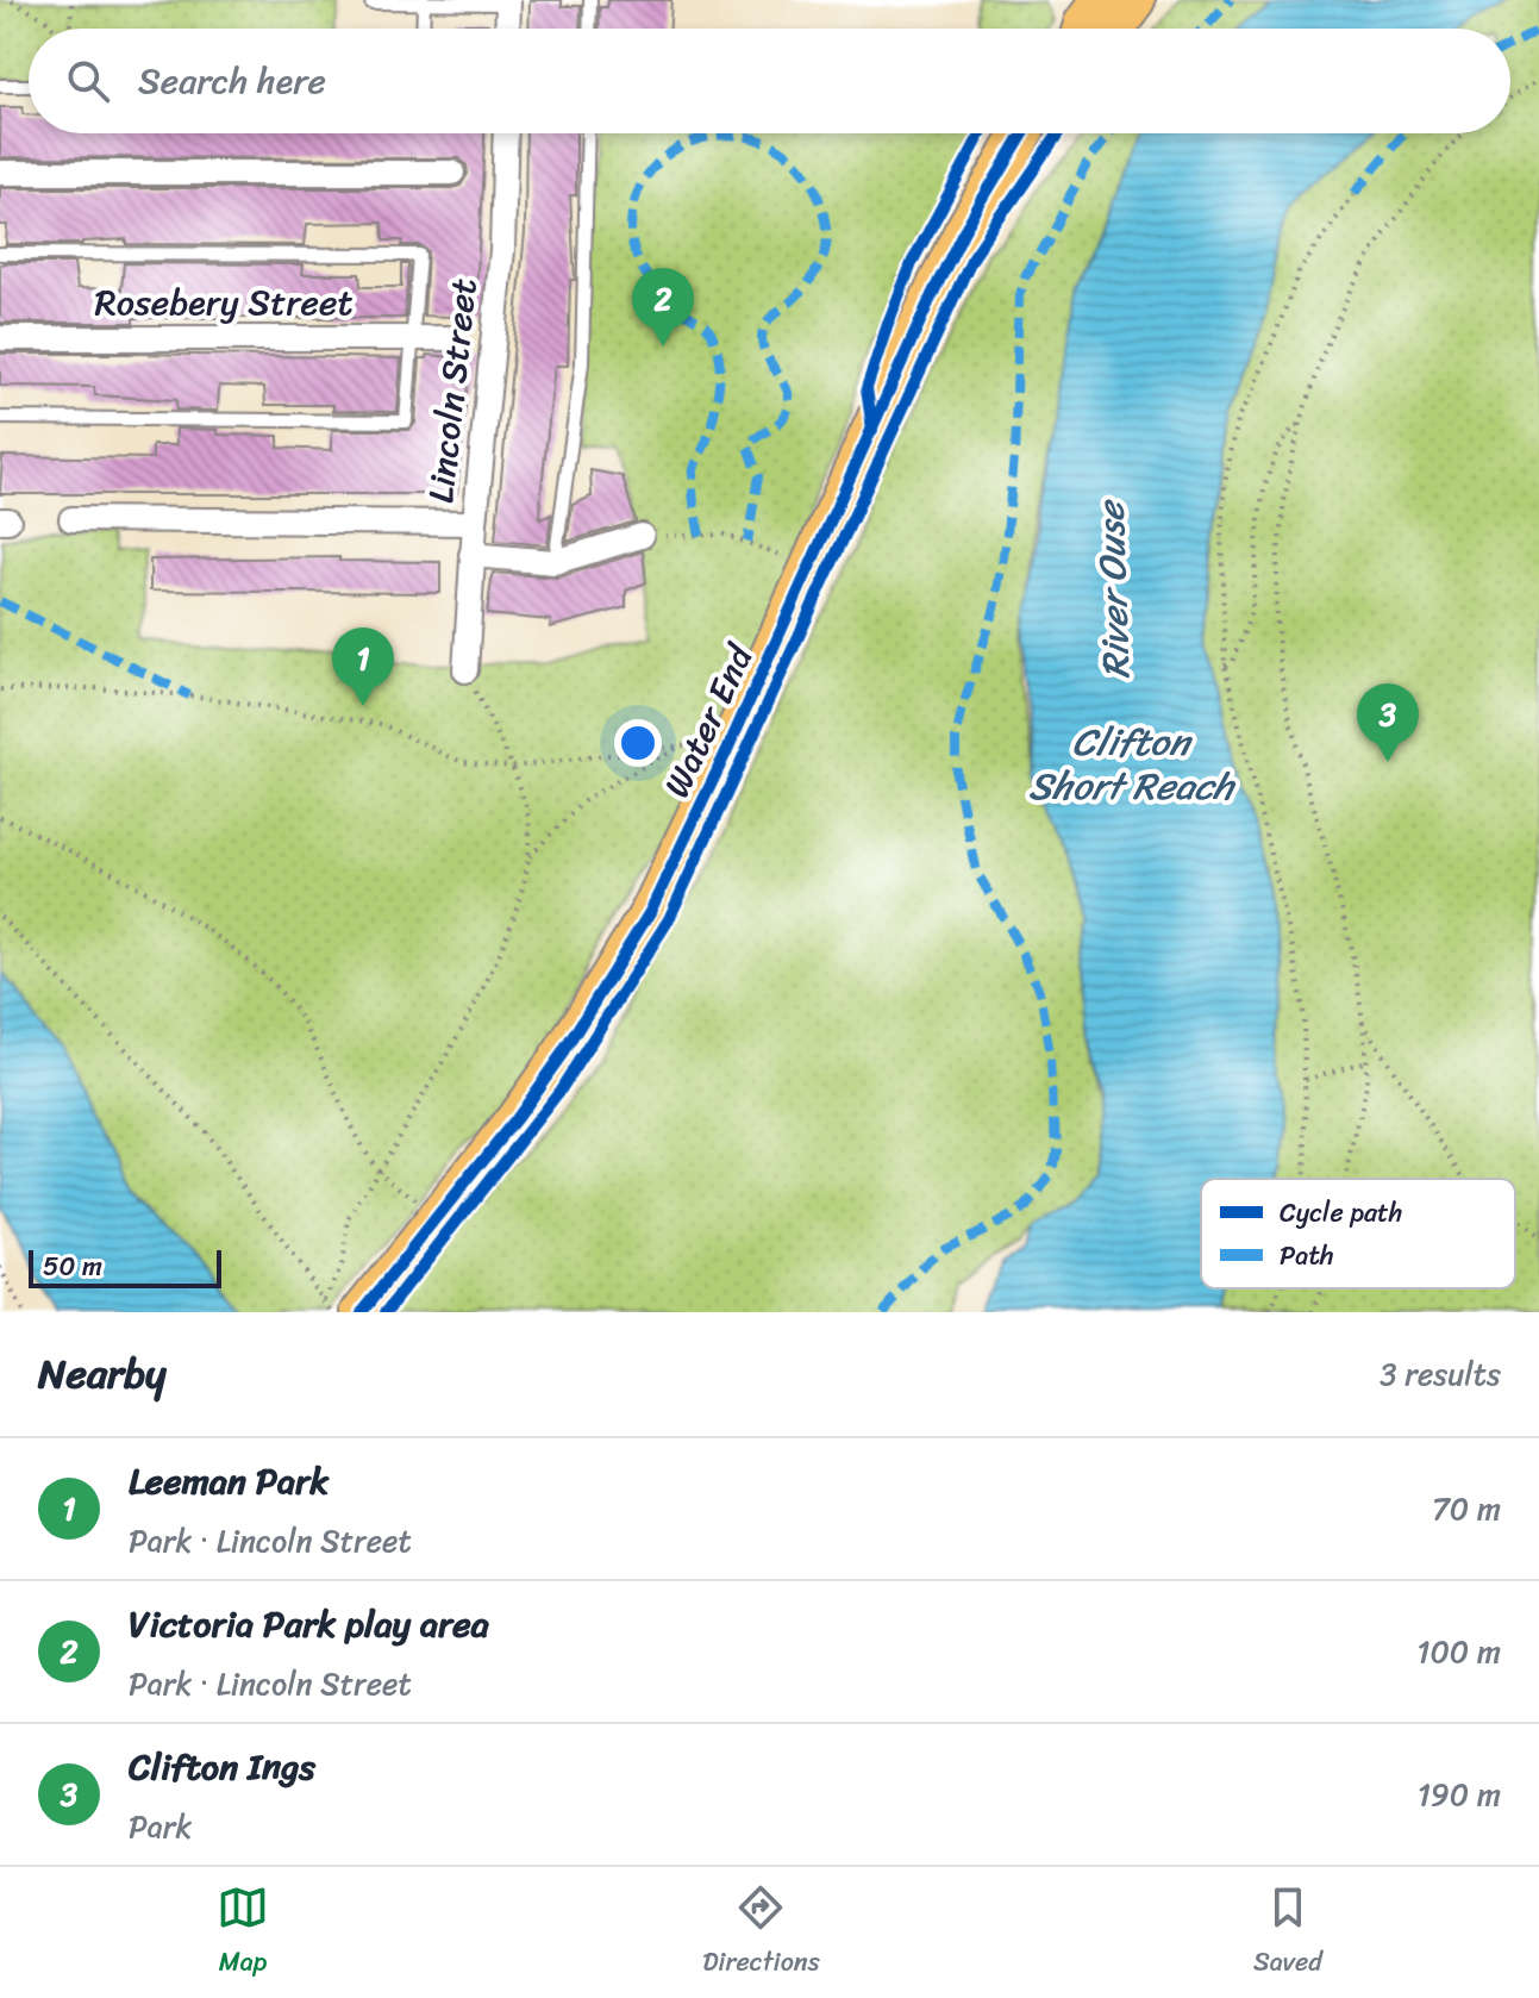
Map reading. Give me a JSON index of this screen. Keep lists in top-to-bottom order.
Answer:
{
  "streets": {
    "main road": ["Water End"],
    "street": ["Rosebery Street", "Lincoln Street"]
  },
  "water": ["River Ouse", "Clifton Short Reach"],
  "legend": ["Cycle path", "Path"],
  "scale_bar": "50 m",
  "page": {
    "search": "Search here",
    "pins": ["2", "1", "3"],
    "scale": "50 m",
    "heading": ["Nearby", "3 results"],
    "list": [
      {
        "mark": "1",
        "name": "Leeman Park",
        "note": "Park · Lincoln Street",
        "value": "70 m"
      },
      {
        "mark": "2",
        "name": "Victoria Park play area",
        "note": "Park · Lincoln Street",
        "value": "100 m"
      },
      {
        "mark": "3",
        "name": "Clifton Ings",
        "note": "Park",
        "value": "190 m"
      }
    ],
    "nav": ["Map", "Directions", "Saved"]
  }
}
